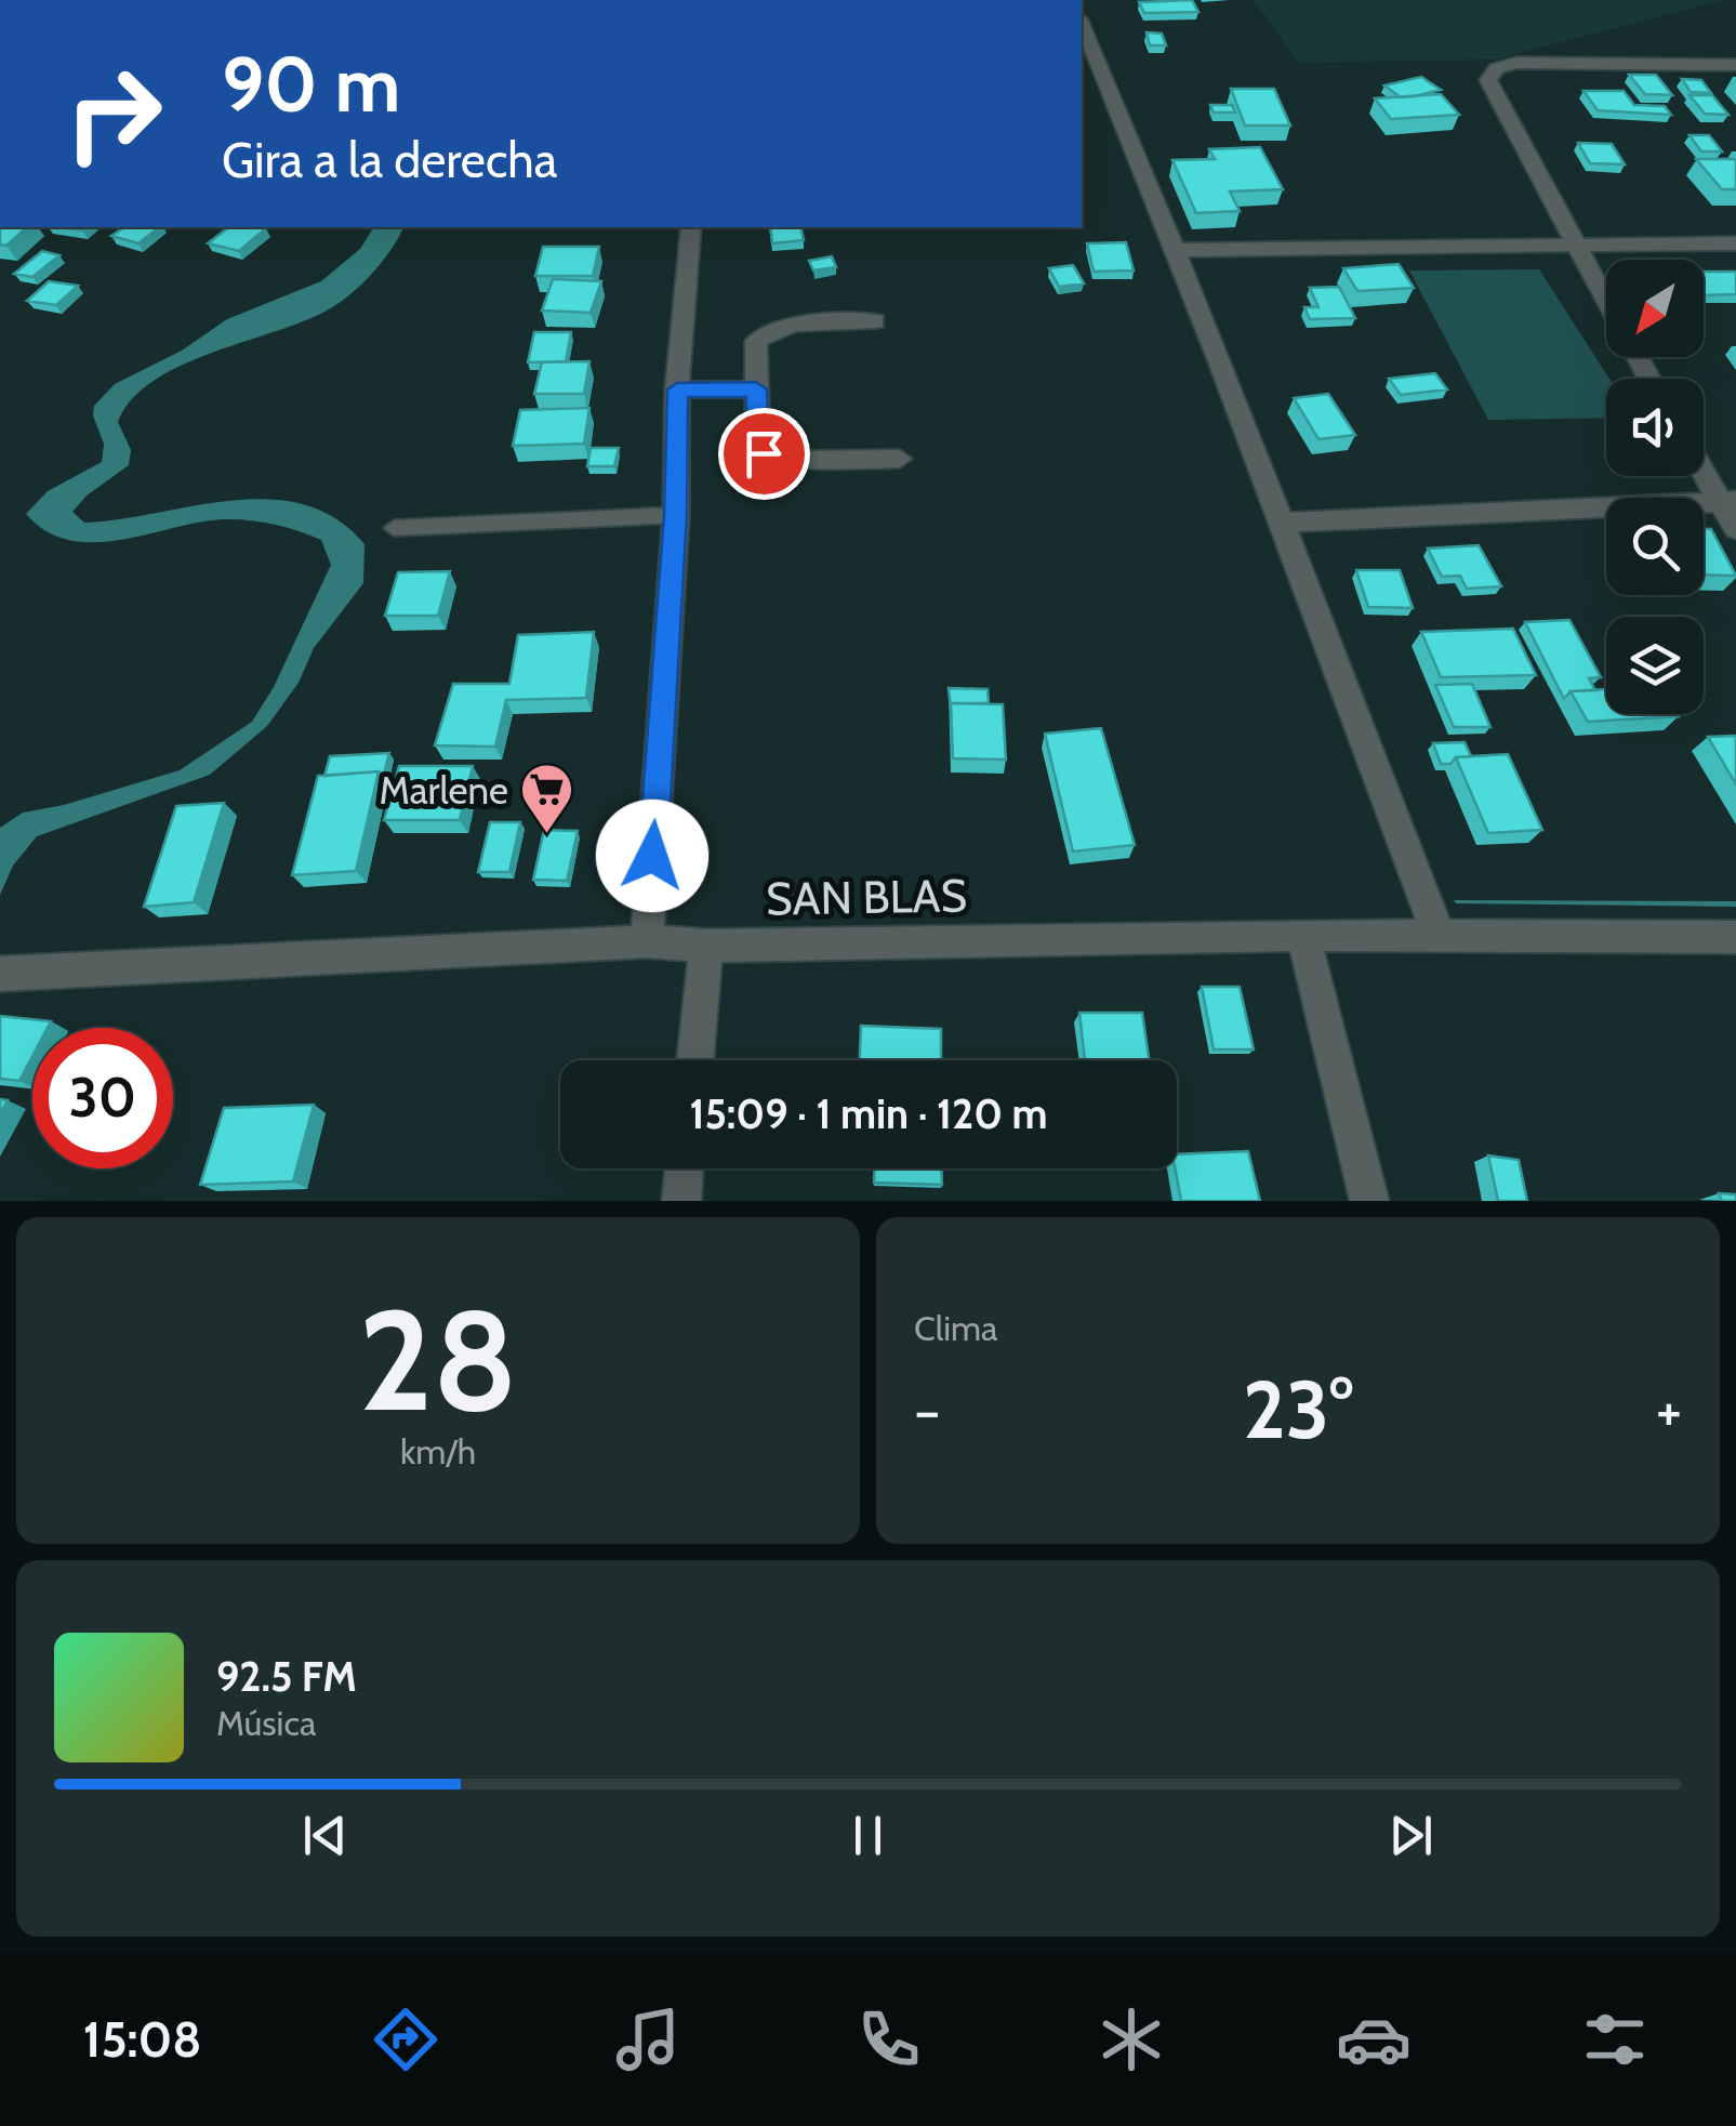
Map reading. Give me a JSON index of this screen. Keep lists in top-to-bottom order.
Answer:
{
  "streets": {
    "street": ["SAN BLAS"]
  },
  "places": {
    "supermarket": ["Marlene"]
  },
  "north": "bottom left",
  "page": {
    "turn": ["90 m", "Gira a la derecha"],
    "limit": "30",
    "trip": "15:09 · 1 min · 120 m",
    "tile": [
      ["28", "km/h"],
      "Clima"
    ],
    "heat": ["−", "23°", "+"],
    "song": ["92.5 FM", "Música"],
    "tabs": "15:08"
  }
}
